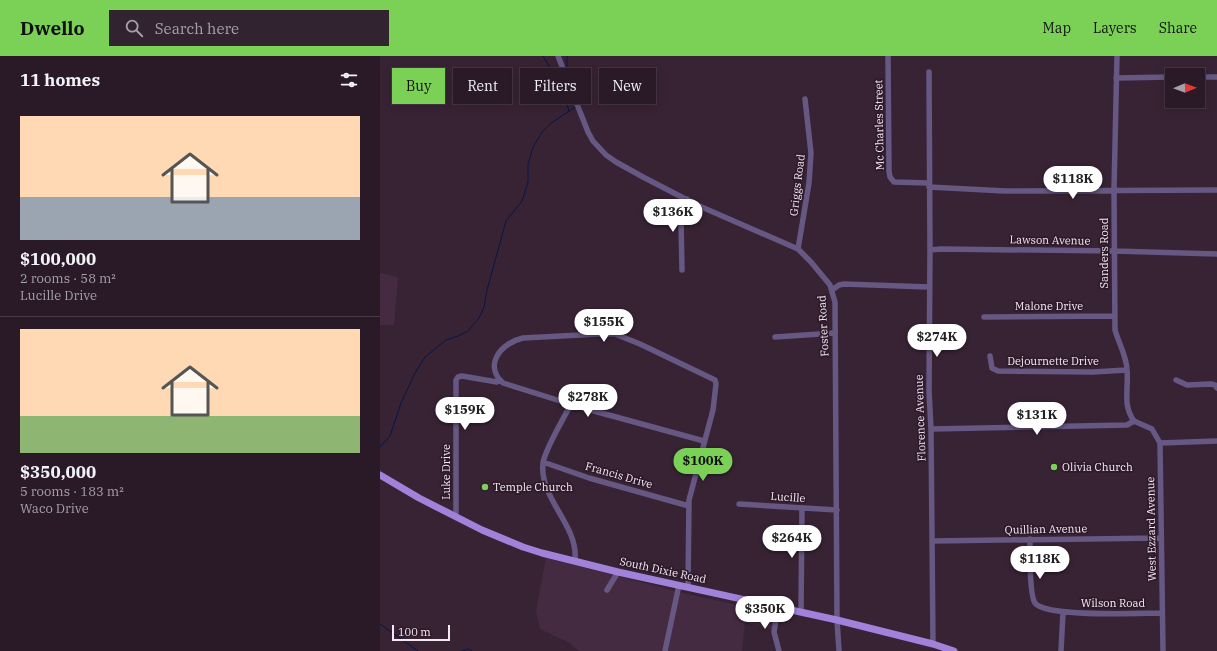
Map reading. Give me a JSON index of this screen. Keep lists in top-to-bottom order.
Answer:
{
  "streets": {
    "main road": ["South Dixie Road"],
    "street": [
      "Mc Charles Street",
      "Griggs Road",
      "Lawson Avenue",
      "Sanders Road",
      "Malone Drive",
      "Foster Road",
      "Dejournette Drive",
      "Florence Avenue",
      "Luke Drive",
      "Francis Drive",
      "Lucille",
      "Quillian Avenue",
      "West Ezzard Avenue",
      "Wilson Road"
    ]
  },
  "crossings": [
    ["Mc Charles Street", "Sanders Road"],
    ["Mc Charles Street", "Florence Avenue"],
    ["Griggs Road", "Foster Road"],
    ["Lawson Avenue", "Sanders Road"],
    ["Lawson Avenue", "Florence Avenue"],
    ["Sanders Road", "Malone Drive"],
    ["Sanders Road", "Dejournette Drive"],
    ["Foster Road", "Lucille"],
    ["Foster Road", "South Dixie Road"],
    ["Florence Avenue", "Quillian Avenue"],
    ["Florence Avenue", "South Dixie Road"],
    ["Luke Drive", "South Dixie Road"],
    ["Quillian Avenue", "West Ezzard Avenue"],
    ["Quillian Avenue", "Wilson Road"],
    ["West Ezzard Avenue", "Wilson Road"]
  ],
  "places": ["Olivia Church", "Temple Church"],
  "scale_bar": "100 m",
  "north": "right",
  "page": {
    "header": "Dwello",
    "search": "Search here",
    "nav": ["Map", "Layers", "Share"],
    "heading": "11 homes",
    "chip": [
      "Buy",
      "Rent",
      "Filters",
      "New"
    ],
    "list": [
      {
        "name": "$100,000",
        "note": "2 rooms · 58 m² · Lucille Drive"
      },
      {
        "name": "$350,000",
        "note": "5 rooms · 183 m² · Waco Drive"
      }
    ],
    "price": [
      "$118K",
      "$136K",
      "$155K",
      "$274K",
      "$278K",
      "$159K",
      "$131K",
      "$100K",
      "$264K",
      "$118K",
      "$350K"
    ],
    "scale": "100 m"
  }
}
